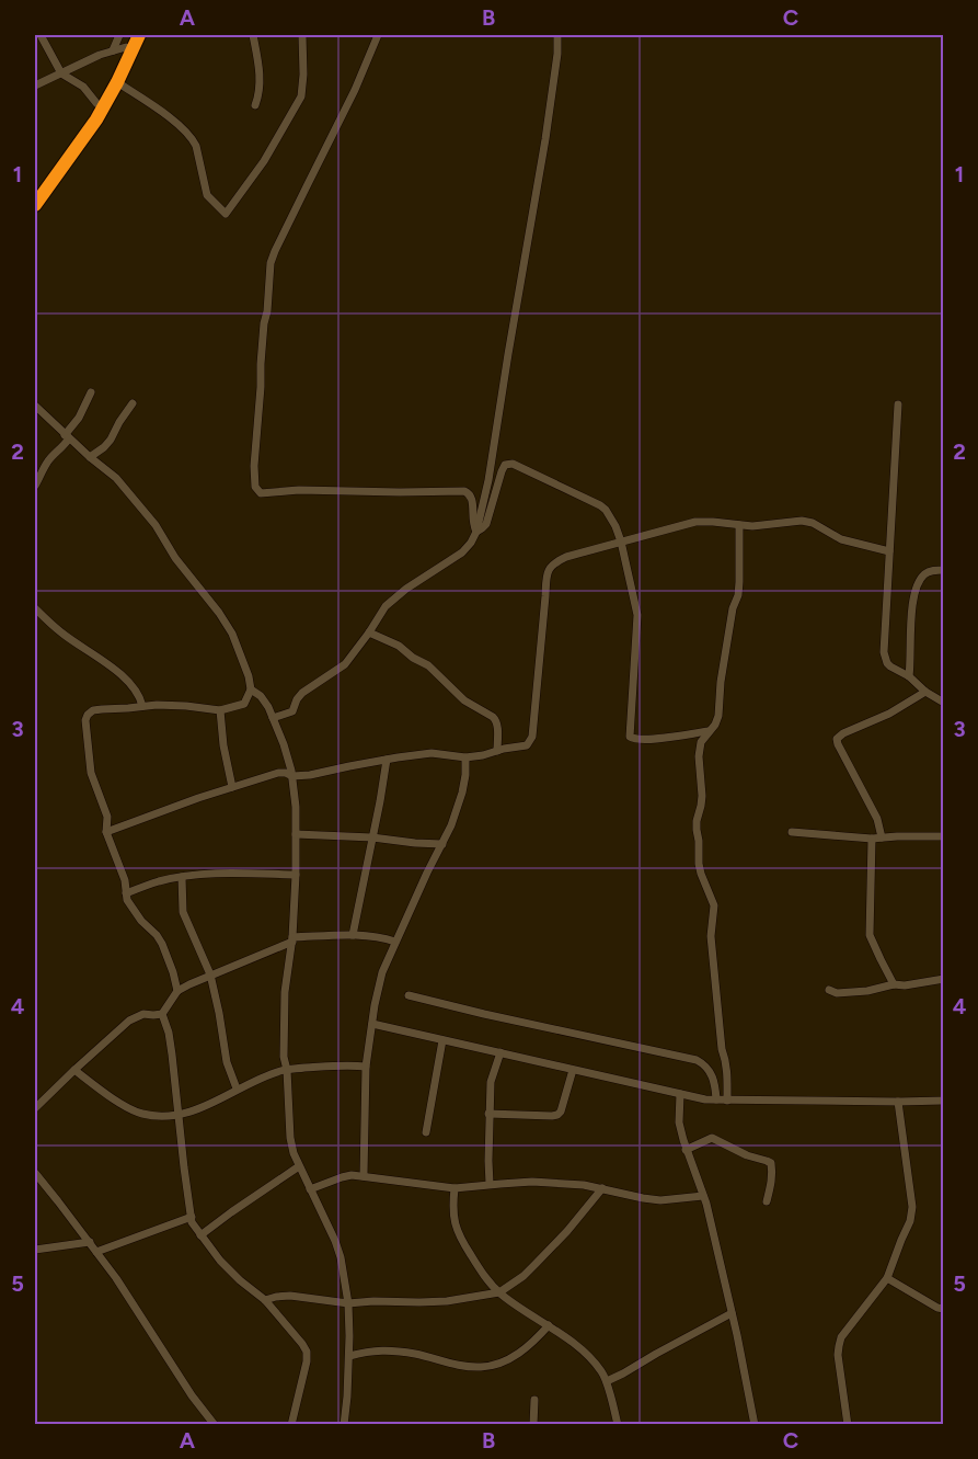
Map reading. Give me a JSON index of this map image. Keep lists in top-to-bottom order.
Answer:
{
  "grid": {
    "columns": ["A", "B", "C"],
    "rows": [
      "1",
      "2",
      "3",
      "4",
      "5"
    ]
  }
}
